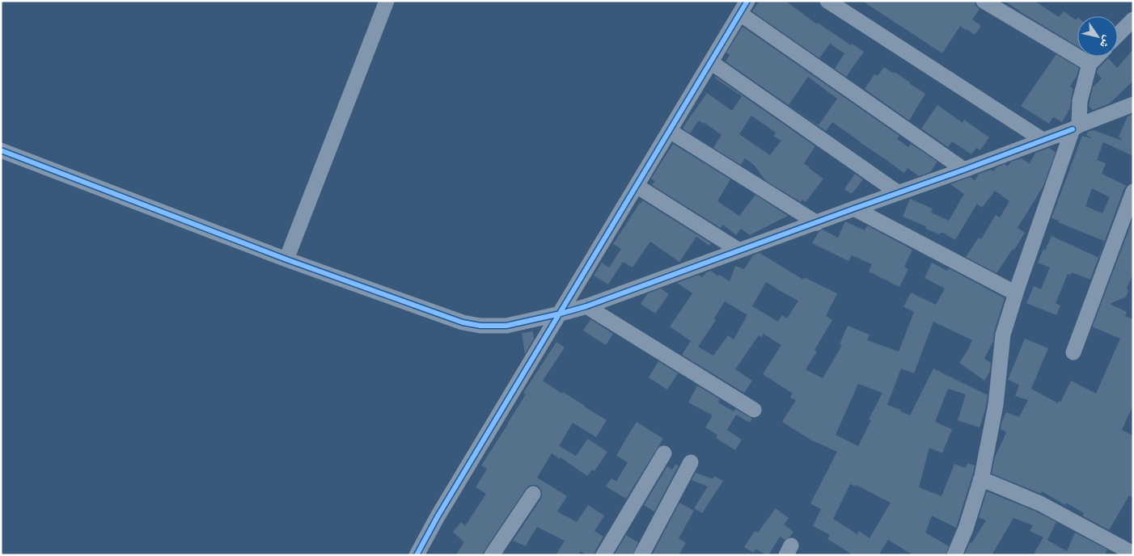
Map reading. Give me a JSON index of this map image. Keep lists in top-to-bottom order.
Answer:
{
  "north": "bottom right"
}
